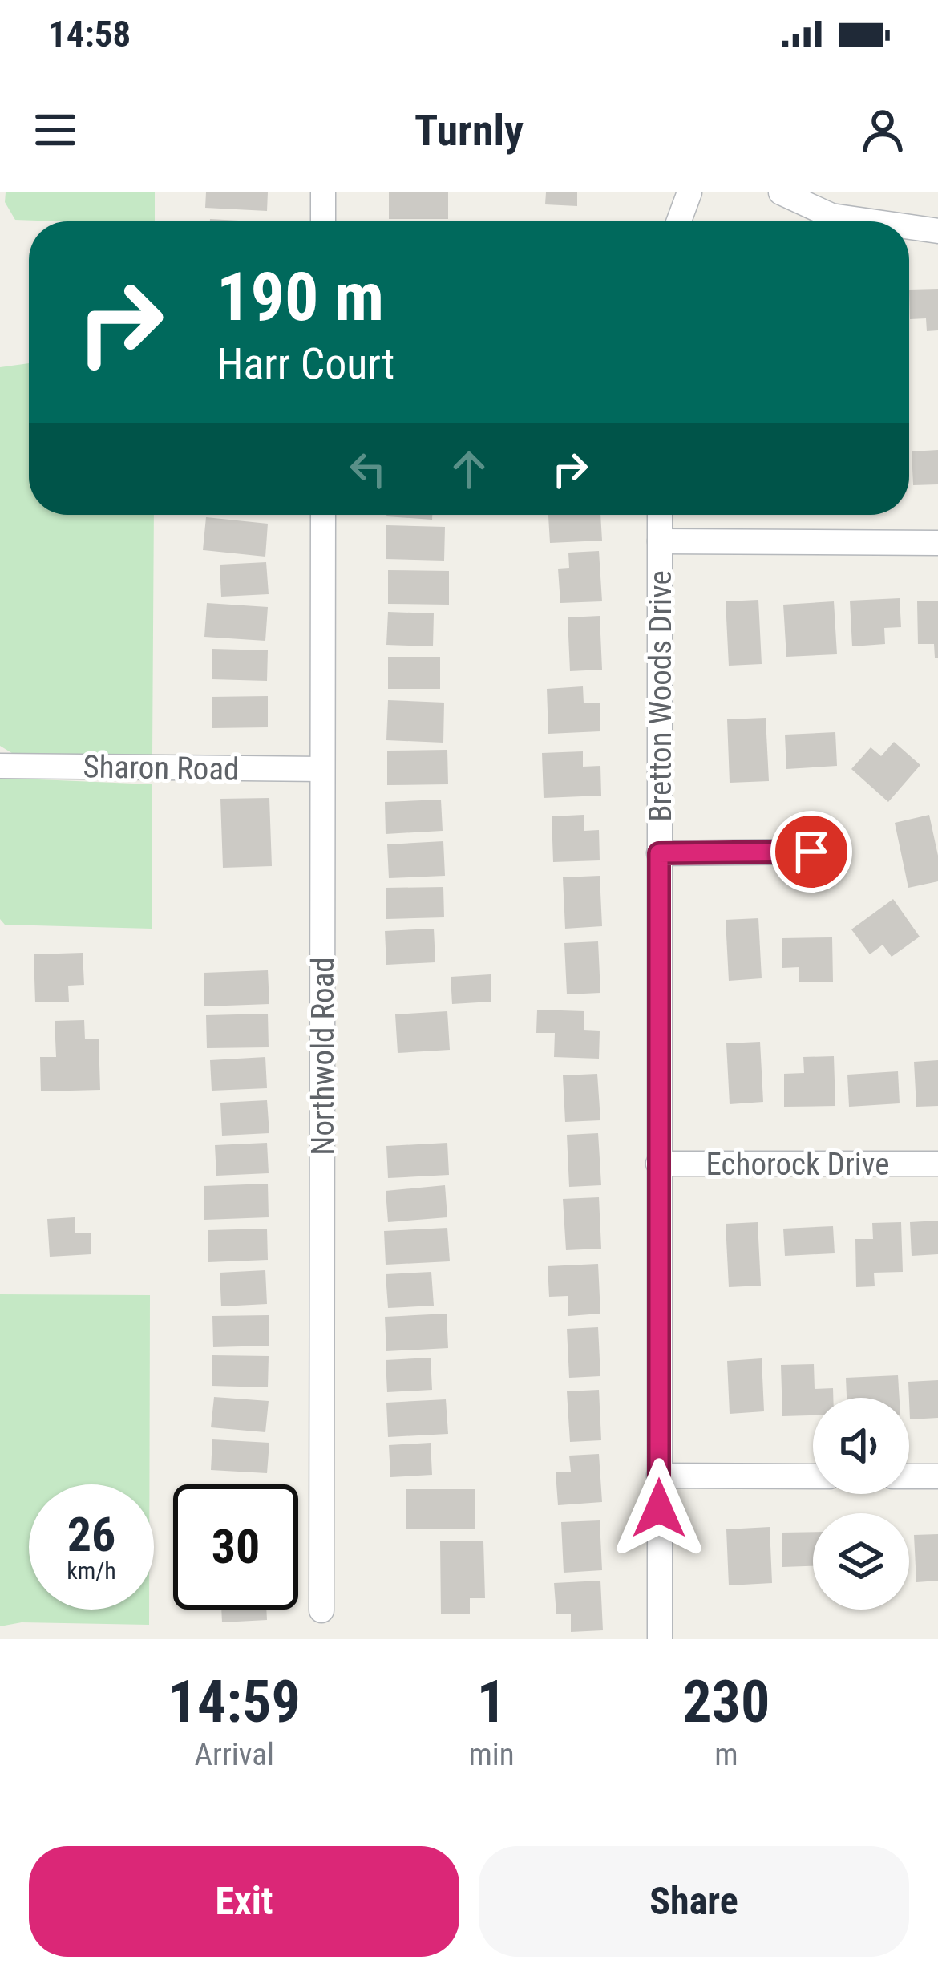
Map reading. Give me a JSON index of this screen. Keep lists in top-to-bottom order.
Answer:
{
  "streets": {
    "street": [
      "Bretton Woods Drive",
      "Sharon Road",
      "Northwold Road",
      "Echorock Drive"
    ]
  },
  "crossings": [
    ["Bretton Woods Drive", "Echorock Drive"],
    ["Sharon Road", "Northwold Road"]
  ],
  "page": {
    "status": "14:58",
    "header": "Turnly",
    "turn": ["190 m", "Harr Court"],
    "speed": "26 km/h",
    "limit": "30",
    "eta": [
      "14:59",
      "Arrival",
      "1",
      "min",
      "230",
      "m"
    ],
    "buttons": ["Exit", "Share"]
  }
}
